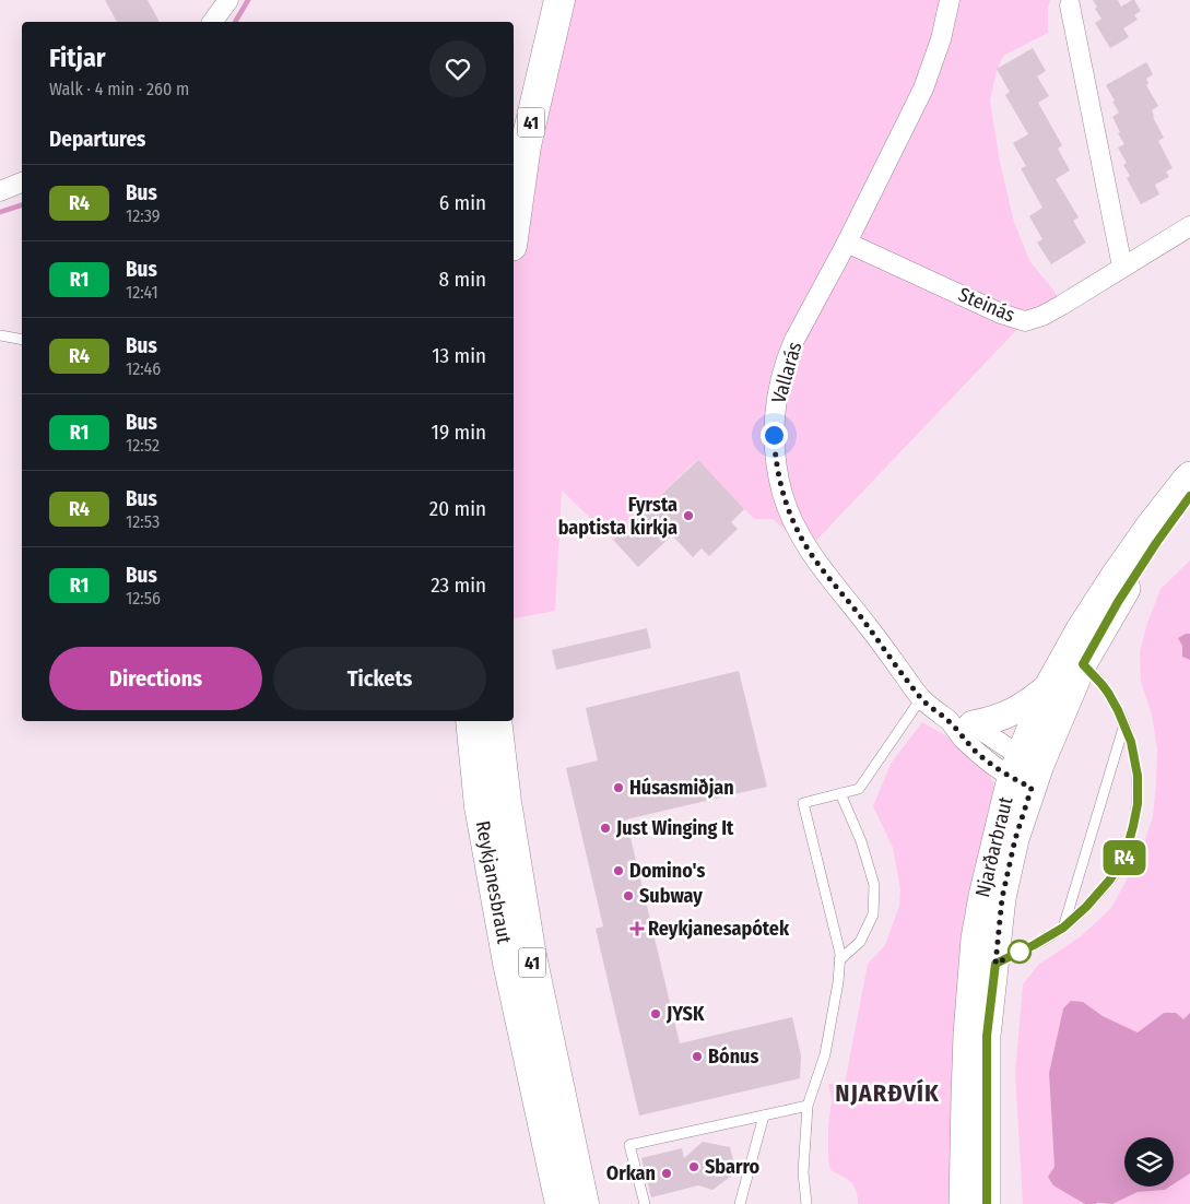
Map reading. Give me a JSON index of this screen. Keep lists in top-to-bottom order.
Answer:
{
  "streets": {
    "highway": ["41", "Reykjanesbraut"],
    "main road": ["Njarðarbraut"],
    "street": ["Steinás", "Vallarás"]
  },
  "crossings": [
    ["Steinás", "Vallarás"],
    ["Vallarás", "Njarðarbraut"]
  ],
  "districts": ["NJARÐVÍK"],
  "places": {
    "other": [
      "Fyrsta baptista kirkja",
      "Húsasmiðjan",
      "Just Winging It",
      "Domino's",
      "Subway",
      "JYSK",
      "Bónus",
      "Sbarro",
      "Orkan"
    ],
    "health": ["Reykjanesapótek"]
  },
  "lines": ["bus line R4"],
  "page": {
    "on_map": "R4",
    "heading": [
      ["Fitjar", "Walk · 4 min · 260 m"],
      "Departures"
    ],
    "list": [
      {
        "mark": "R4",
        "name": "Bus",
        "note": "12:39",
        "value": "6 min"
      },
      {
        "mark": "R1",
        "name": "Bus",
        "note": "12:41",
        "value": "8 min"
      },
      {
        "mark": "R4",
        "name": "Bus",
        "note": "12:46",
        "value": "13 min"
      },
      {
        "mark": "R1",
        "name": "Bus",
        "note": "12:52",
        "value": "19 min"
      },
      {
        "mark": "R4",
        "name": "Bus",
        "note": "12:53",
        "value": "20 min"
      },
      {
        "mark": "R1",
        "name": "Bus",
        "note": "12:56",
        "value": "23 min"
      }
    ],
    "buttons": ["Directions", "Tickets"]
  }
}
